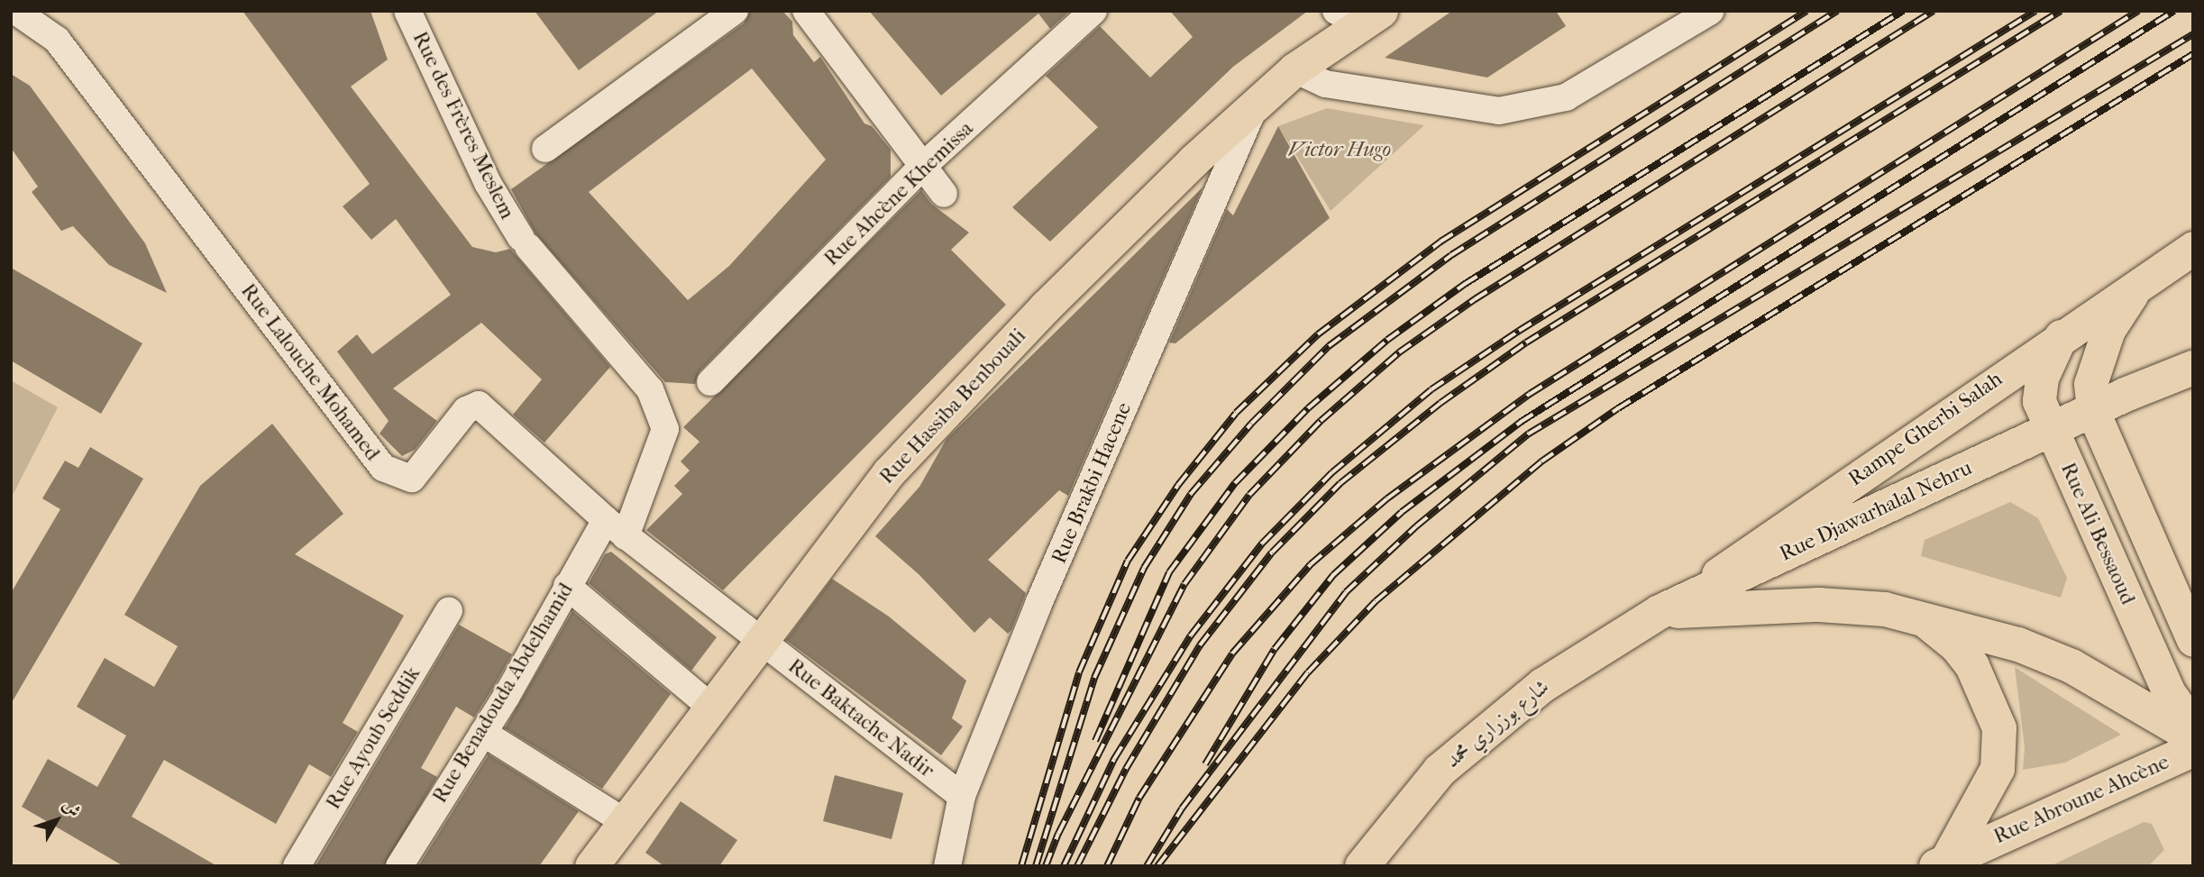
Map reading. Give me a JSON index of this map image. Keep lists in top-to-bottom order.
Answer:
{
  "streets": {
    "highway": ["Rue Djawarhalal Nehru", "شارع بوزراري محمد", "Rue Abroune Ahcène"],
    "main road": ["Rue Hassiba Benbouali", "Rampe Gherbi Salah", "Rue Ali Bessaoud"],
    "street": [
      "Rue des Frères Meslem",
      "Rue Ahcène Khemissa",
      "Rue Lalouche Mohamed",
      "Rue Brakbi Hacene",
      "Rue Benadouda Abdelhamid",
      "Rue Baktache Nadir",
      "Rue Ayoub Seddik"
    ]
  },
  "crossings": [
    ["Rue des Frères Meslem", "Rue Lalouche Mohamed"],
    ["Rue des Frères Meslem", "Rue Benadouda Abdelhamid"],
    ["Rue Lalouche Mohamed", "Rue Hassiba Benbouali"],
    ["Rue Lalouche Mohamed", "Rue Benadouda Abdelhamid"],
    ["Rue Lalouche Mohamed", "Rue Baktache Nadir"],
    ["Rue Hassiba Benbouali", "Rue Brakbi Hacene"],
    ["Rue Hassiba Benbouali", "Rue Baktache Nadir"],
    ["Rampe Gherbi Salah", "Rue Djawarhalal Nehru"],
    ["Rampe Gherbi Salah", "Rue Ali Bessaoud"],
    ["Rampe Gherbi Salah", "شارع بوزراري محمد"],
    ["Rue Brakbi Hacene", "Rue Baktache Nadir"],
    ["Rue Djawarhalal Nehru", "Rue Ali Bessaoud"],
    ["Rue Djawarhalal Nehru", "شارع بوزراري محمد"]
  ],
  "parks": ["Victor Hugo"],
  "north": "top right"
}
